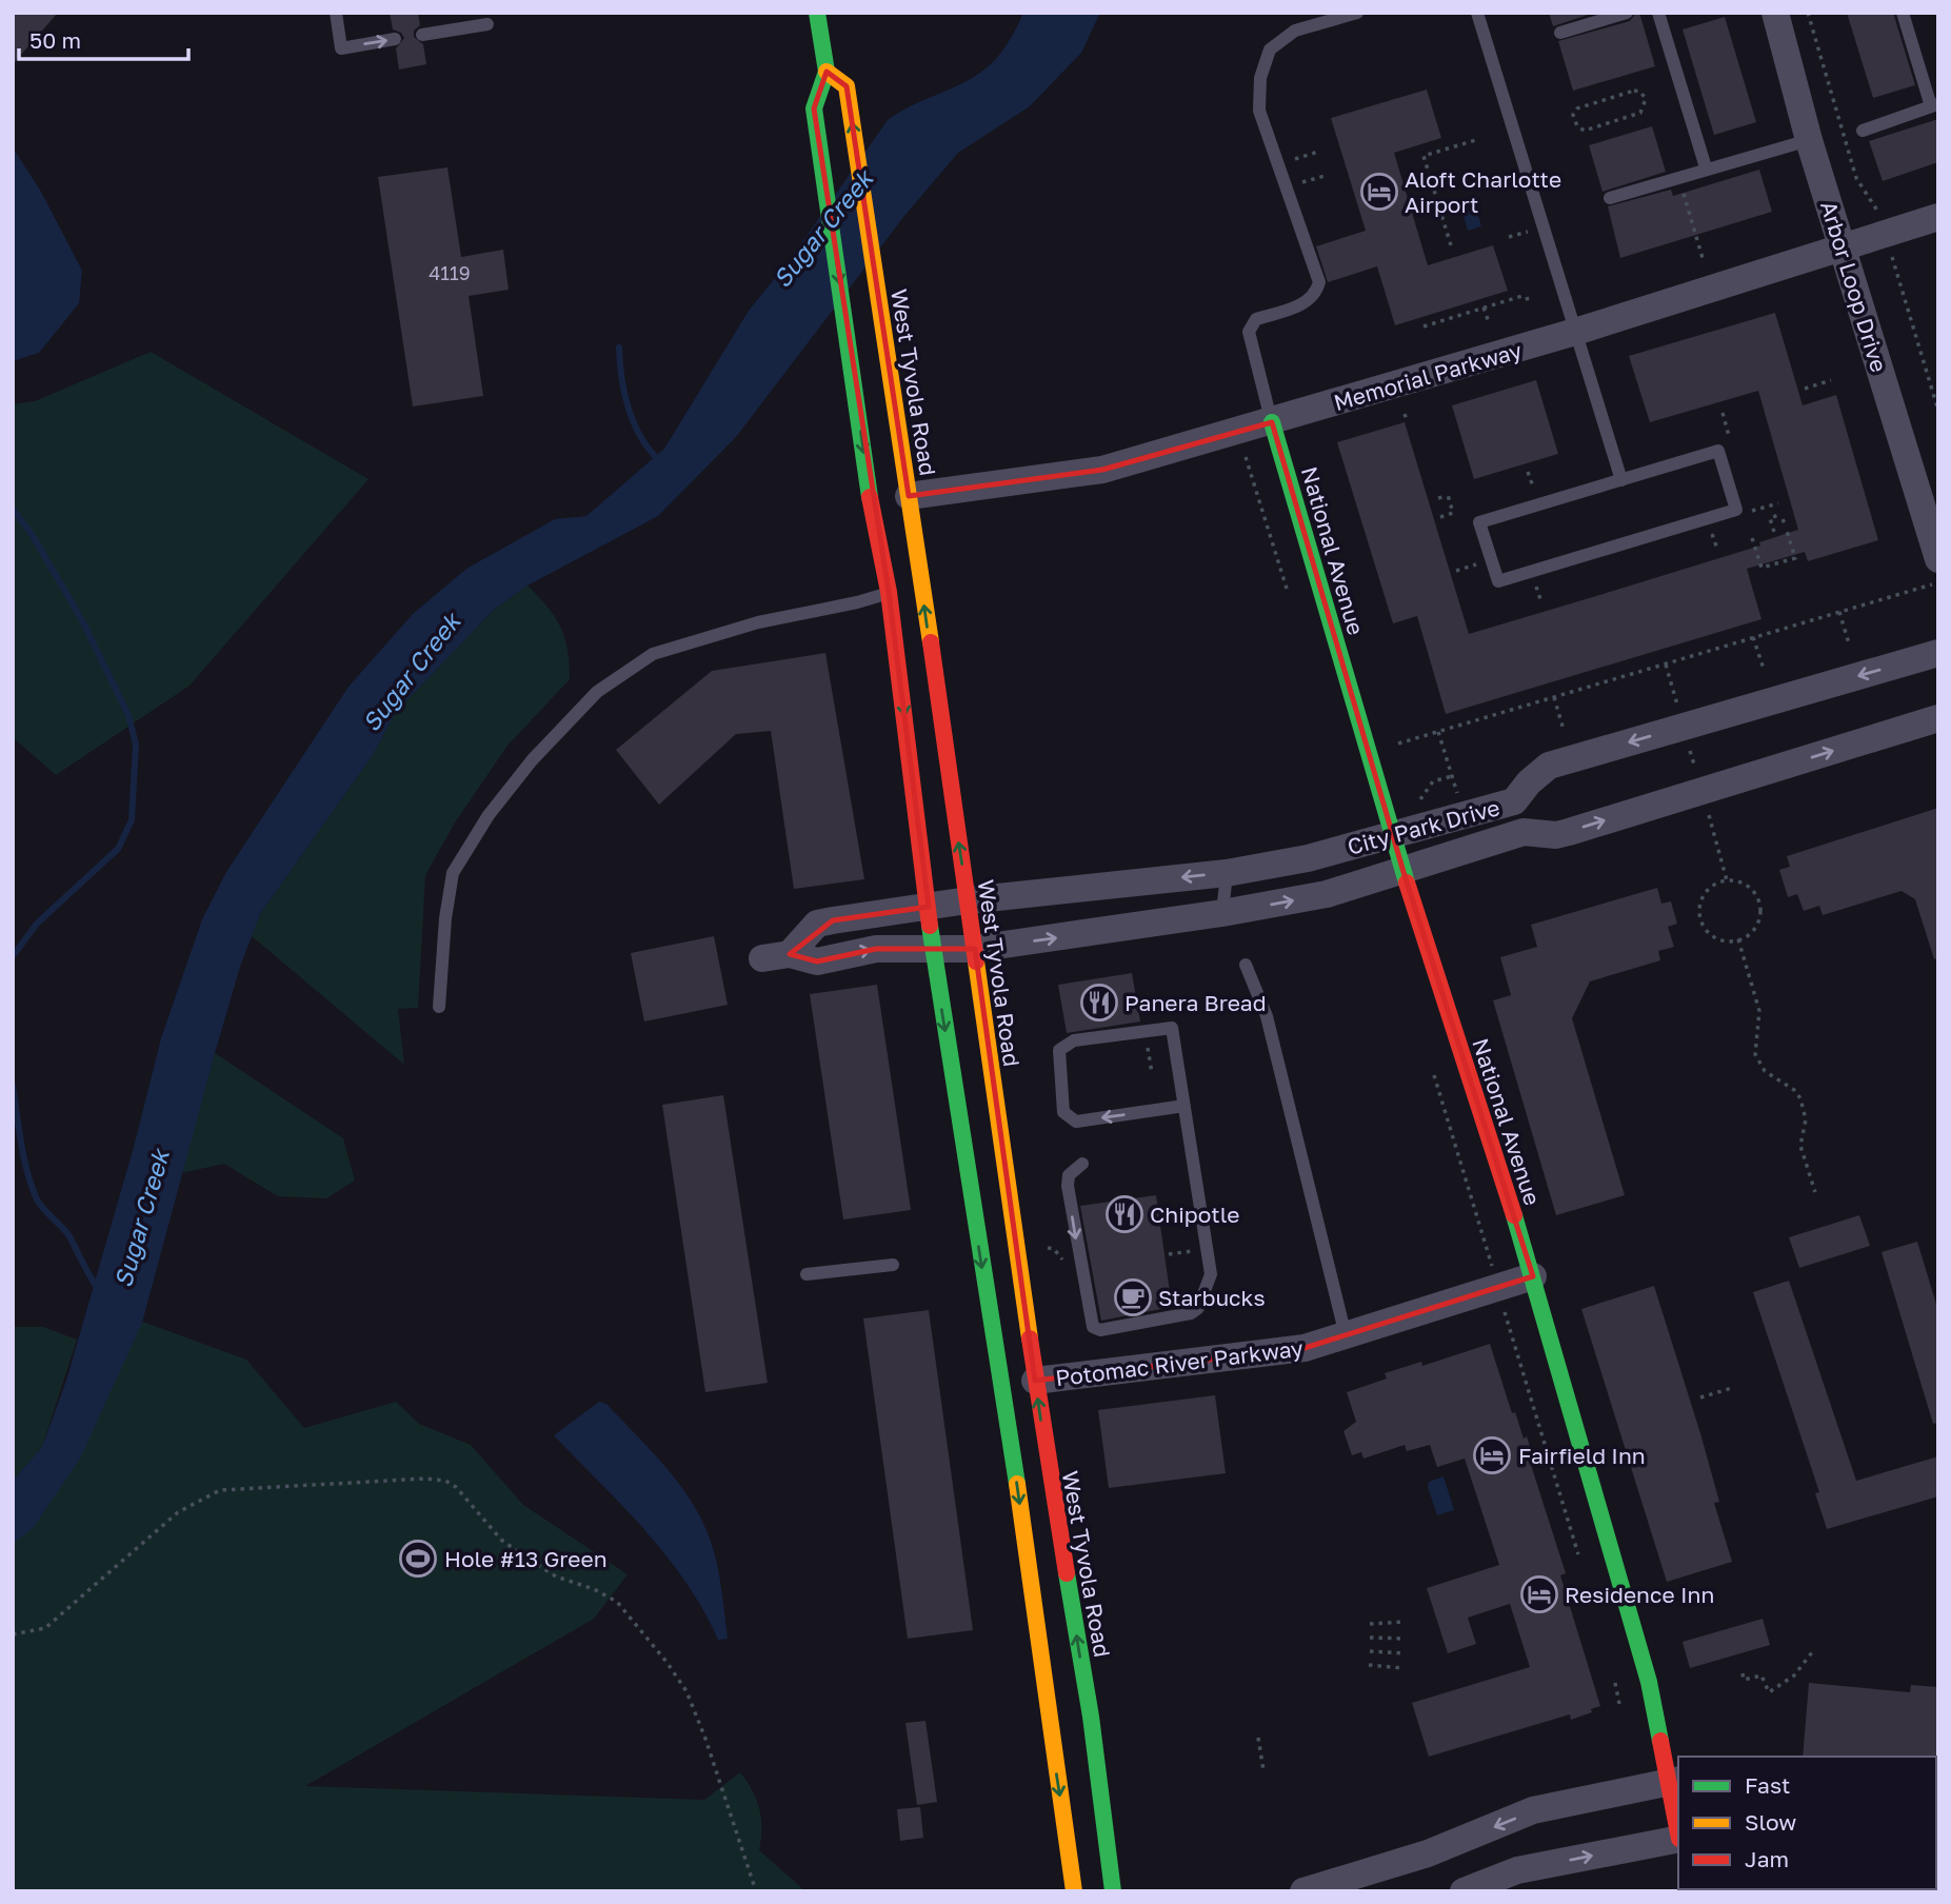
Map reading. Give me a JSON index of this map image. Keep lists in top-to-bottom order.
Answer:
{
  "streets": {
    "main road": ["West Tyvola Road", "National Avenue"],
    "street": [
      "Arbor Loop Drive",
      "Memorial Parkway",
      "City Park Drive",
      "Potomac River Parkway"
    ]
  },
  "crossings": [
    ["Arbor Loop Drive", "Memorial Parkway"],
    ["Memorial Parkway", "West Tyvola Road"],
    ["Memorial Parkway", "National Avenue"],
    ["West Tyvola Road", "City Park Drive"],
    ["West Tyvola Road", "Potomac River Parkway"],
    ["National Avenue", "City Park Drive"],
    ["National Avenue", "Potomac River Parkway"]
  ],
  "water": ["Sugar Creek"],
  "places": {
    "hotel": ["Aloft Charlotte Airport", "Fairfield Inn", "Residence Inn"],
    "restaurant": ["Panera Bread", "Chipotle"],
    "cafe": ["Starbucks"],
    "sports": ["Hole #13 Green"]
  },
  "house_numbers": ["4119"],
  "legend": ["Fast", "Slow", "Jam"],
  "scale_bar": "50 m"
}
